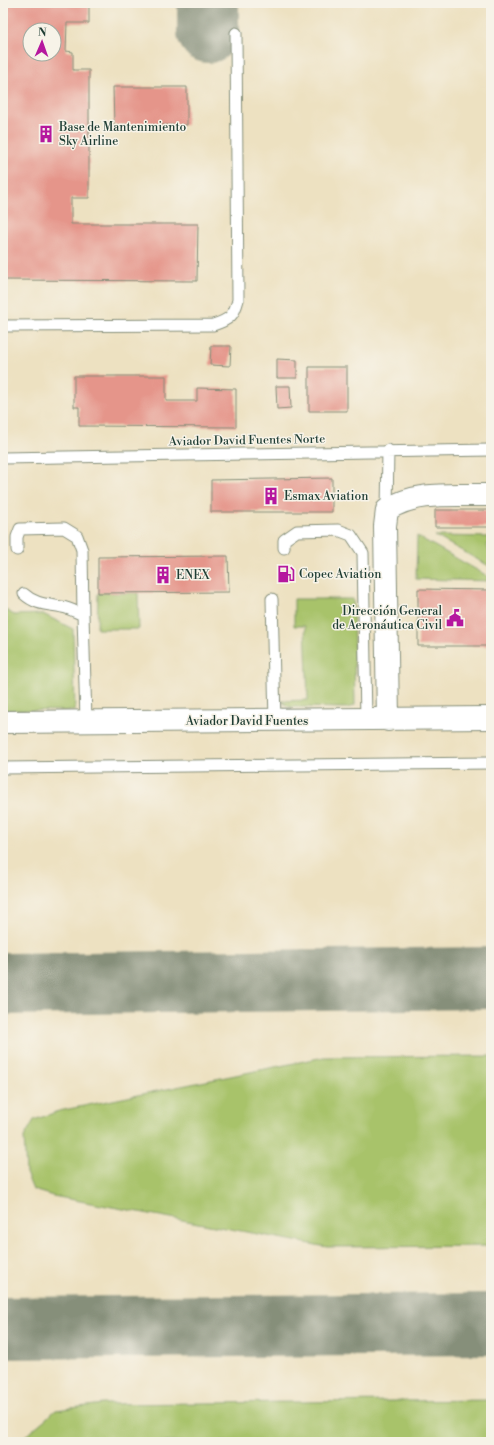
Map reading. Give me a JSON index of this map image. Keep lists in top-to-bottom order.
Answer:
{
  "streets": {
    "street": ["Aviador David Fuentes"],
    "lane": ["Aviador David Fuentes Norte"]
  },
  "places": {
    "building": ["Base de Mantenimiento Sky Airline", "Esmax Aviation", "ENEX"],
    "fuel station": ["Copec Aviation"],
    "public building": ["Dirección General de Aeronáutica Civil"]
  },
  "north": "top"
}
